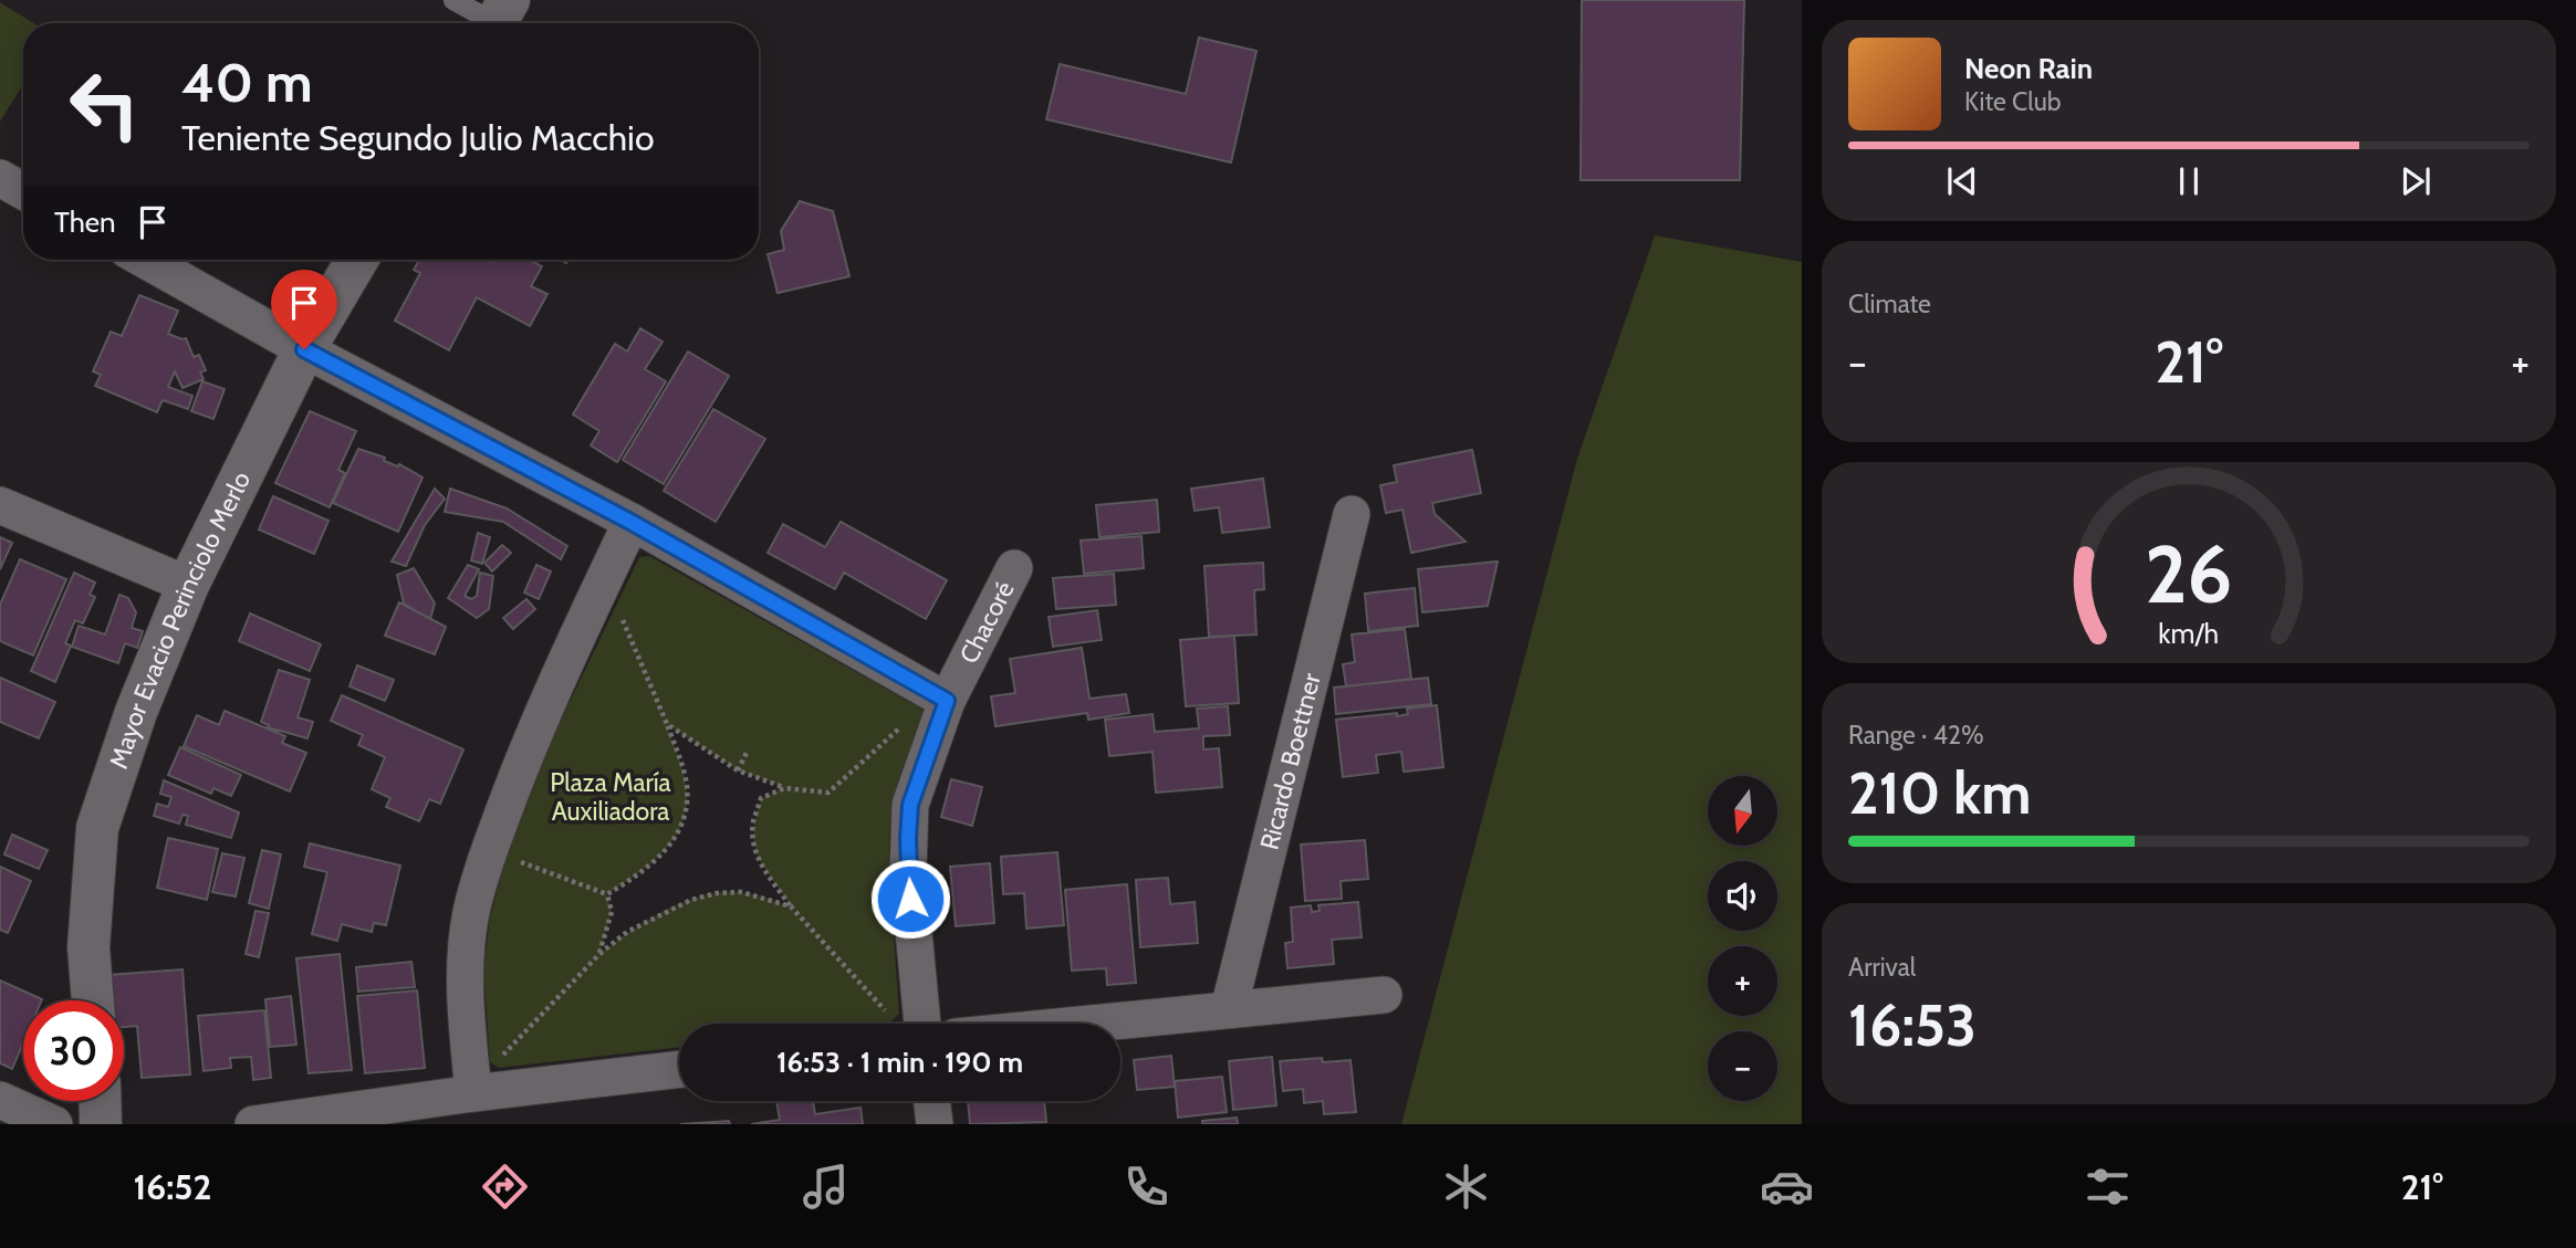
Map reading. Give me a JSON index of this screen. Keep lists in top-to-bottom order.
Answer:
{
  "streets": {
    "street": ["Mayor Evacio Perinciolo Merlo", "Chacoré", "Ricardo Boettner"]
  },
  "parks": ["Plaza María Auxiliadora"],
  "north": "bottom",
  "page": {
    "turn": ["40 m", "Teniente Segundo Julio Macchio"],
    "song": ["Neon Rain", "Kite Club"],
    "then": "Then",
    "tile": [
      "Climate",
      ["Range · 42%", "210 km"],
      ["Arrival", "16:53"]
    ],
    "heat": ["−", "21°", "+"],
    "map_buttons": ["+", "−"],
    "limit": "30",
    "trip": "16:53 · 1 min · 190 m",
    "tabs": ["16:52", "21°"],
    "gauge": ["26", "km/h"]
  }
}
